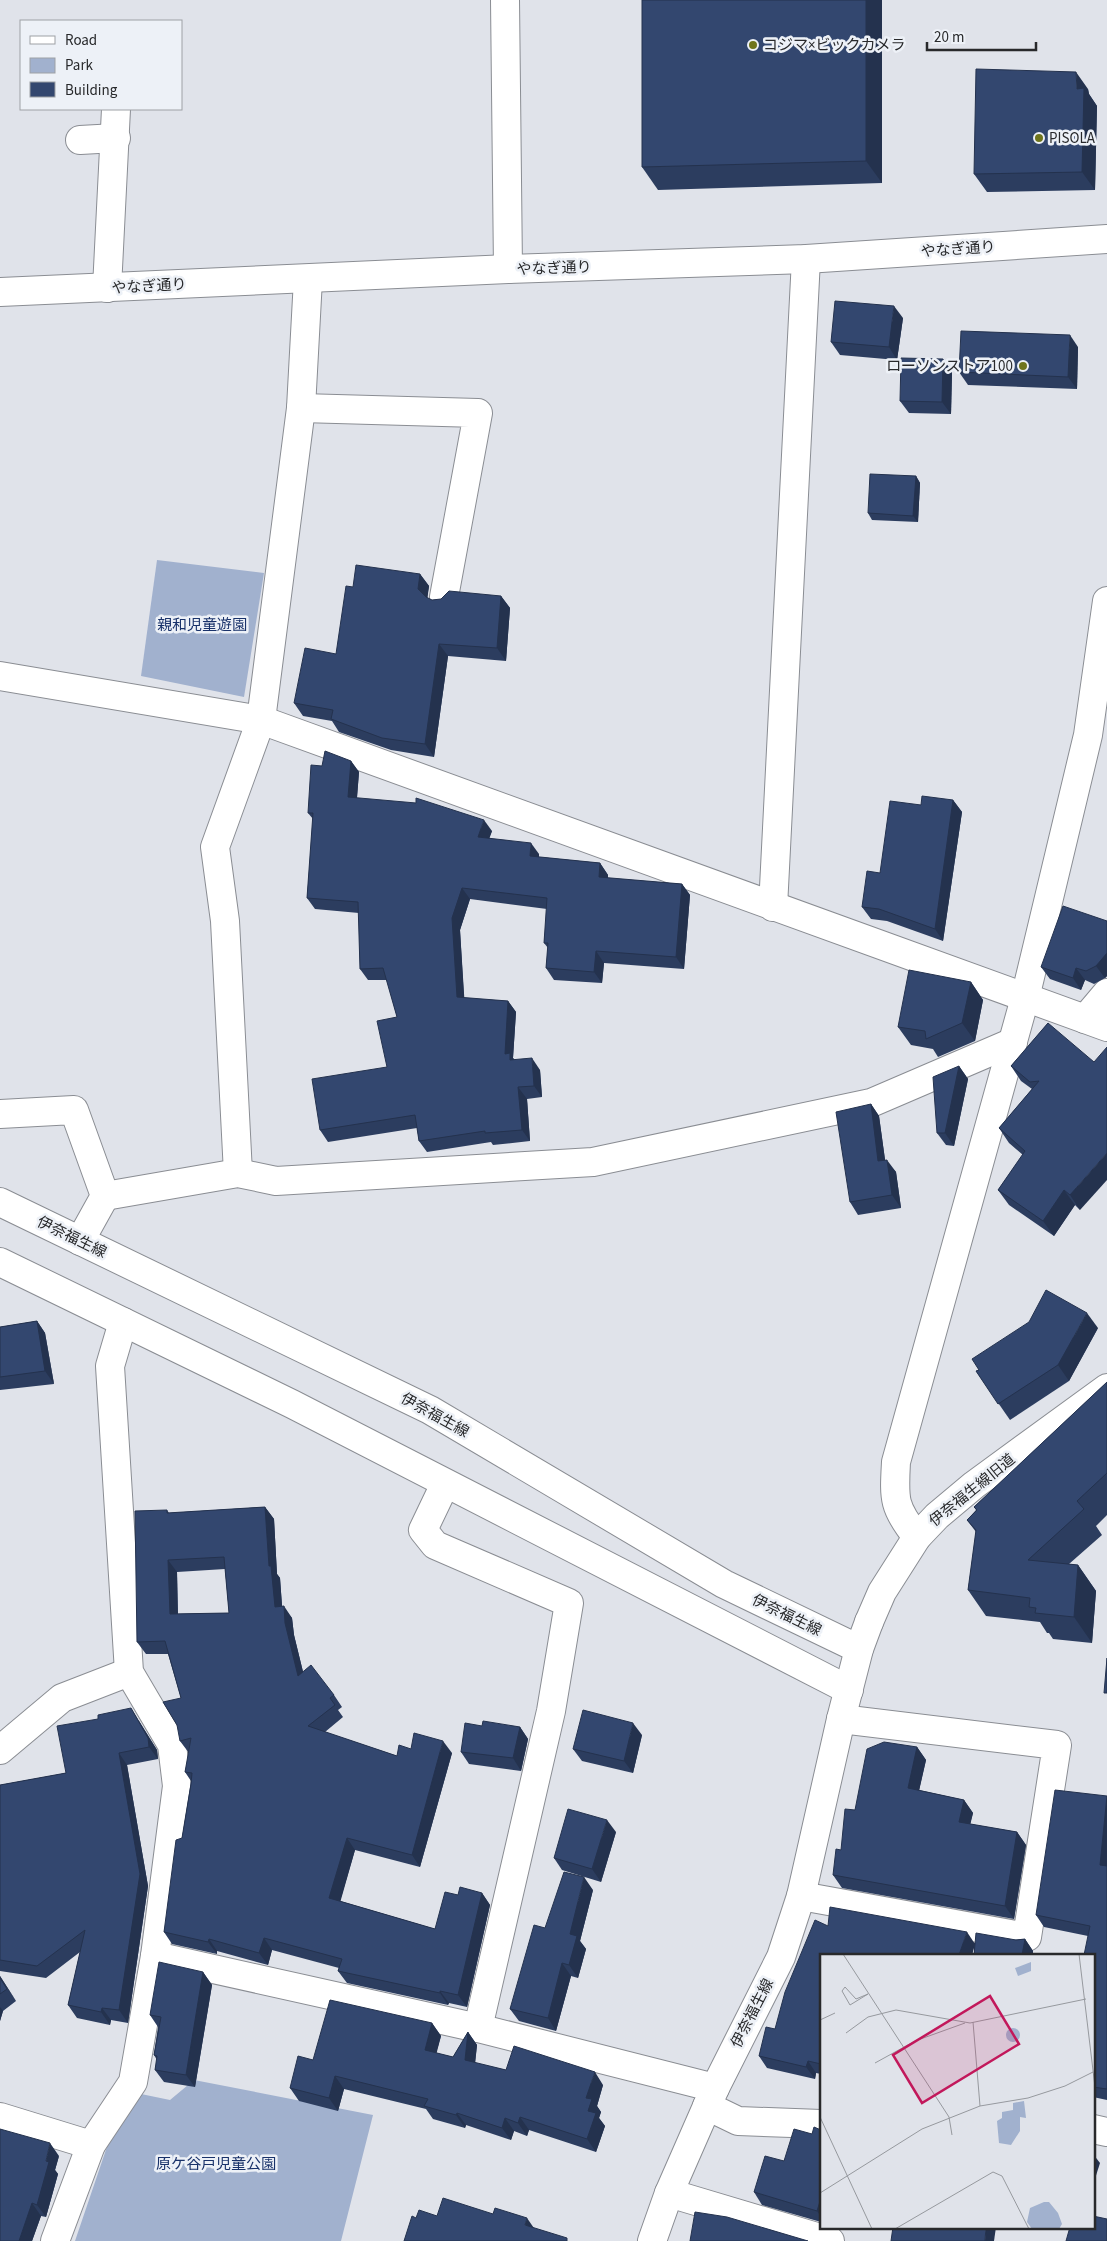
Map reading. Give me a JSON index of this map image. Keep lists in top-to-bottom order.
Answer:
{
  "streets": {
    "street": ["やなぎ通り", "伊奈福生線", "伊奈福生線旧道"]
  },
  "crossings": [
    ["伊奈福生線", "伊奈福生線旧道"]
  ],
  "parks": ["親和児童遊園", "原ケ谷戸児童公園"],
  "places": ["コジマ×ビックカメラ", "PISOLA", "ローソンストア100"],
  "legend": ["Road", "Park", "Building"],
  "scale_bar": "20 m"
}
